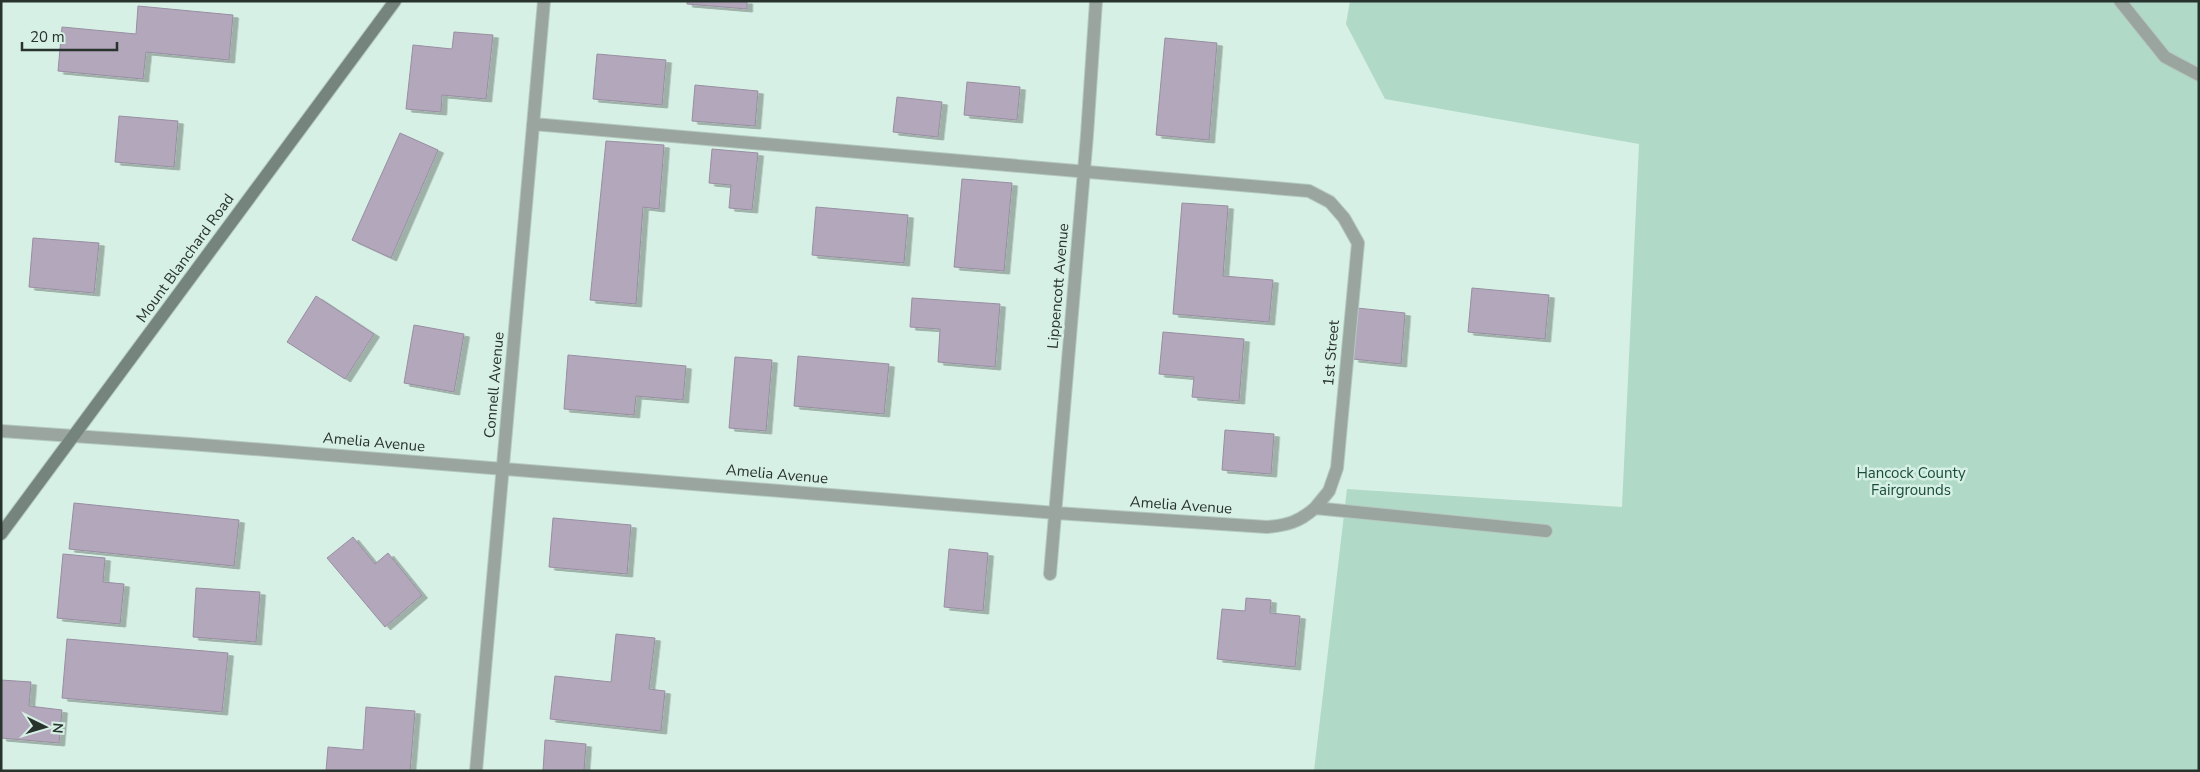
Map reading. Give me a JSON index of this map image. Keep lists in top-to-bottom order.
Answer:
{
  "streets": {
    "main road": ["Mount Blanchard Road"],
    "street": [
      "Lippencott Avenue",
      "1st Street",
      "Connell Avenue",
      "Amelia Avenue"
    ]
  },
  "crossings": [
    ["Mount Blanchard Road", "Amelia Avenue"],
    ["Lippencott Avenue", "1st Street"],
    ["Lippencott Avenue", "Amelia Avenue"],
    ["1st Street", "Amelia Avenue"],
    ["Connell Avenue", "Amelia Avenue"]
  ],
  "parks": ["Hancock County Fairgrounds"],
  "scale_bar": "20 m",
  "north": "right"
}
